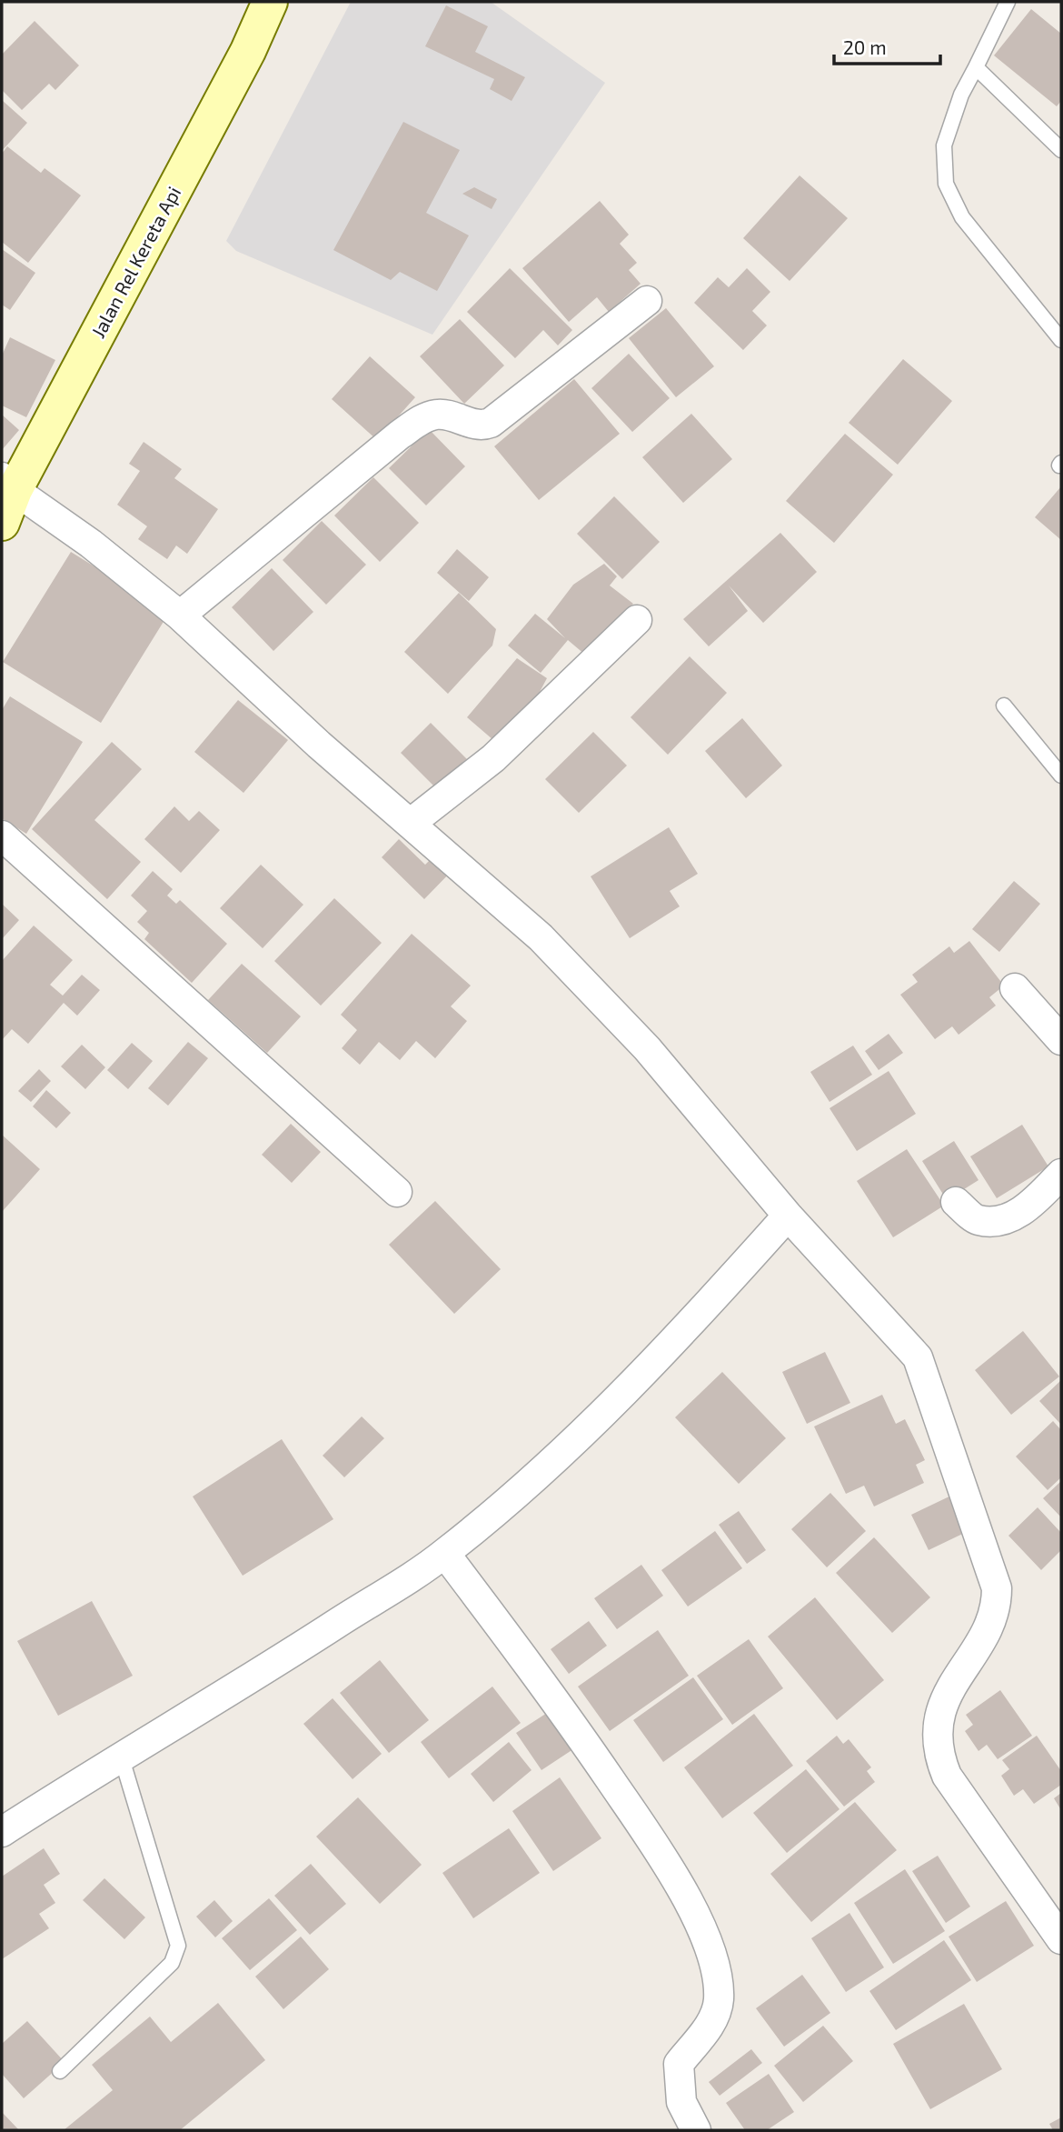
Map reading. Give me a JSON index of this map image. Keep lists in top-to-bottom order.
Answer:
{
  "streets": {
    "main road": ["Jalan Rel Kereta Api"]
  },
  "scale_bar": "20 m"
}
